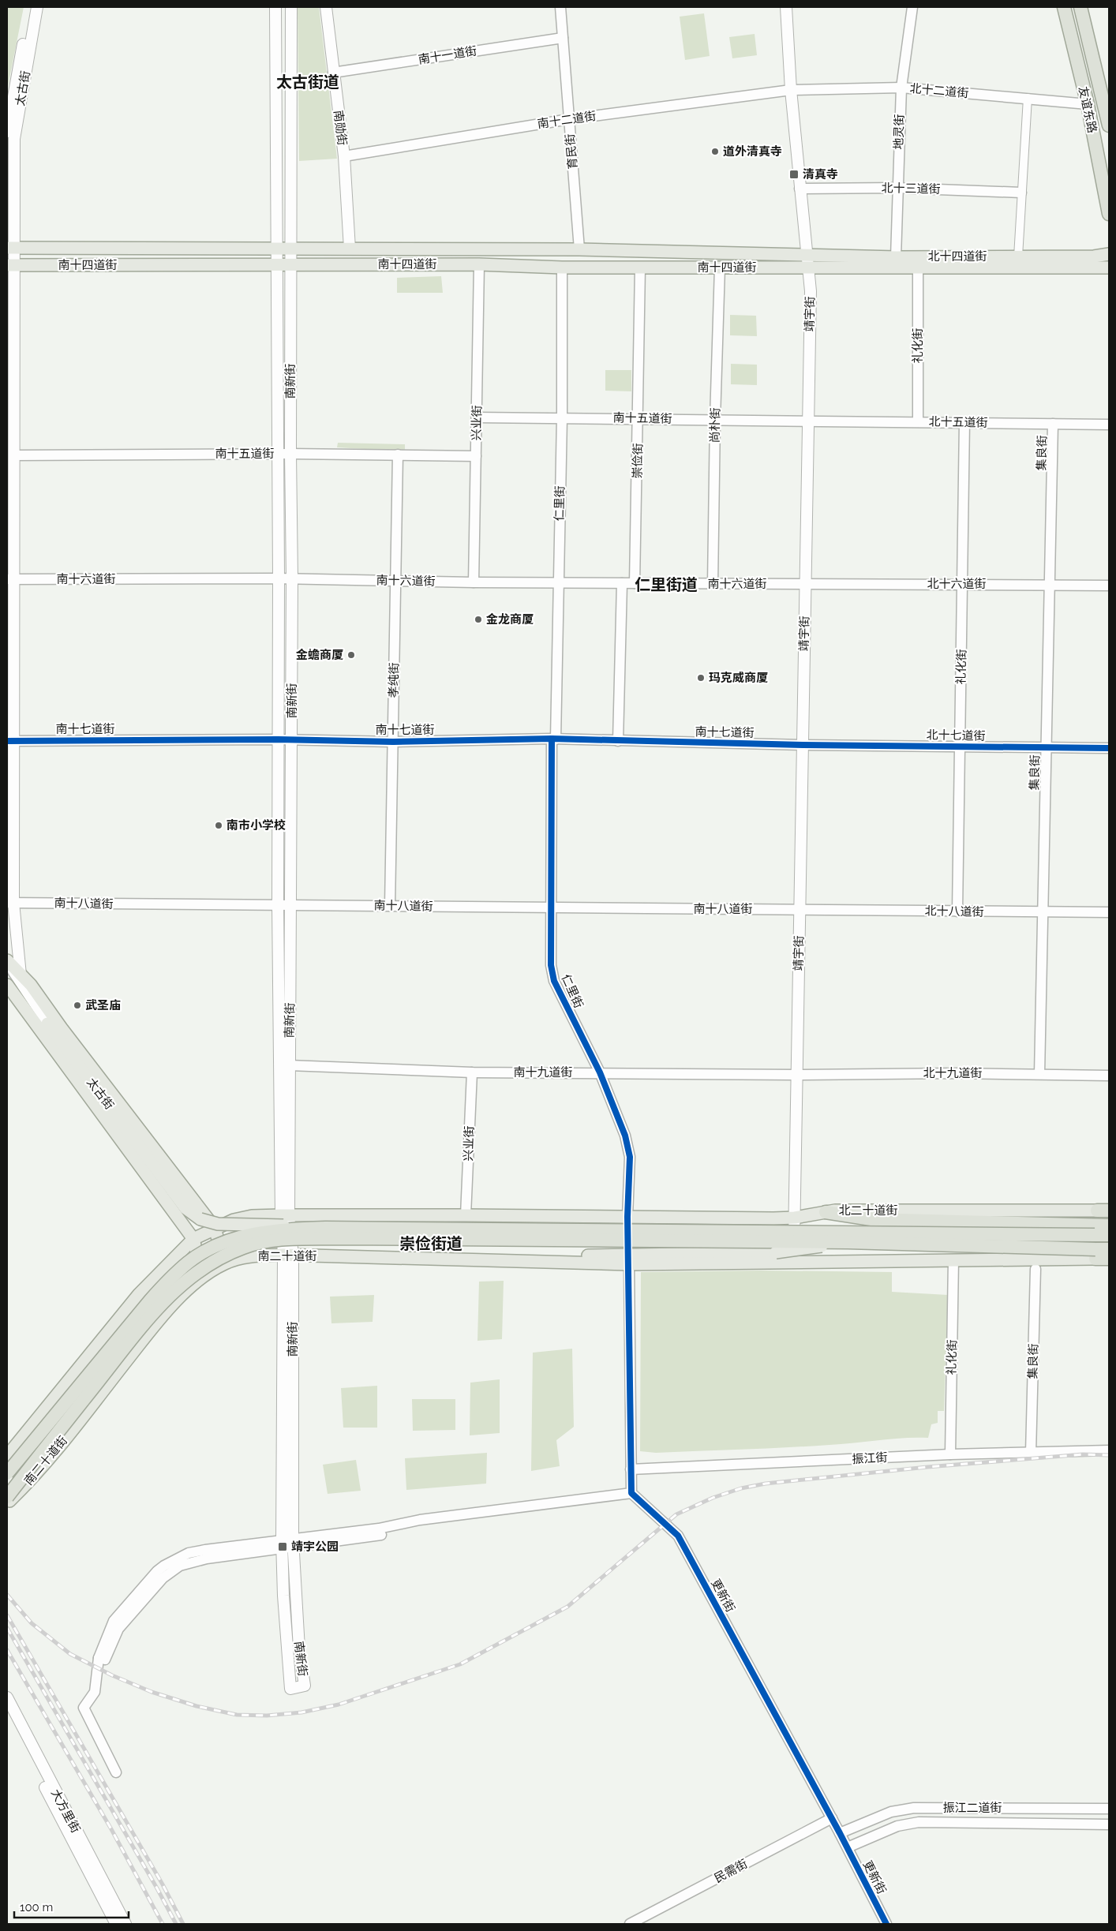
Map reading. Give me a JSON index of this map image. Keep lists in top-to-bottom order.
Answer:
{
  "streets": {
    "highway": ["友谊东路"],
    "main road": [
      "太古街",
      "南勋街",
      "北十四道街",
      "南十四道街",
      "靖宇街",
      "南新街",
      "北二十道街",
      "南二十道街",
      "大方里街"
    ],
    "street": [
      "南十一道街",
      "北十二道街",
      "南十二道街",
      "地灵街",
      "育民街",
      "北十三道街",
      "礼化街",
      "南十五道街",
      "北十五道街",
      "兴业街",
      "尚朴街",
      "集良街",
      "崇俭街",
      "仁里街",
      "南十六道街",
      "北十六道街",
      "孝纯街",
      "南十七道街",
      "北十七道街",
      "南十八道街",
      "北十八道街",
      "南十九道街",
      "北十九道街",
      "振江街",
      "更新街",
      "振江二道街",
      "民需街"
    ]
  },
  "crossings": [
    ["南十一道街", "南勋街"],
    ["南十一道街", "育民街"],
    ["太古街", "北十四道街"],
    ["太古街", "南十四道街"],
    ["太古街", "南十五道街"],
    ["太古街", "南十六道街"],
    ["太古街", "南十七道街"],
    ["太古街", "南十八道街"],
    ["北十二道街", "友谊东路"],
    ["北十二道街", "南十二道街"],
    ["北十二道街", "地灵街"],
    ["北十二道街", "靖宇街"],
    ["南十二道街", "南勋街"],
    ["南十二道街", "育民街"],
    ["南十二道街", "靖宇街"],
    ["南勋街", "北十四道街"],
    ["地灵街", "北十三道街"],
    ["地灵街", "北十四道街"],
    ["育民街", "北十四道街"],
    ["北十三道街", "靖宇街"],
    ["北十四道街", "南十四道街"],
    ["北十四道街", "靖宇街"],
    ["北十四道街", "礼化街"],
    ["北十四道街", "南新街"],
    ["南十四道街", "靖宇街"],
    ["南十四道街", "南新街"],
    ["南十四道街", "兴业街"],
    ["南十四道街", "尚朴街"],
    ["南十四道街", "崇俭街"],
    ["南十四道街", "仁里街"],
    ["靖宇街", "南十五道街"],
    ["靖宇街", "北十五道街"],
    ["靖宇街", "南十六道街"],
    ["靖宇街", "北十六道街"],
    ["靖宇街", "南十七道街"],
    ["靖宇街", "北十七道街"],
    ["靖宇街", "南十八道街"],
    ["靖宇街", "北十八道街"],
    ["靖宇街", "南十九道街"],
    ["靖宇街", "北十九道街"],
    ["靖宇街", "北二十道街"],
    ["礼化街", "北十五道街"],
    ["礼化街", "北十六道街"],
    ["礼化街", "北十七道街"],
    ["礼化街", "北十八道街"],
    ["礼化街", "振江街"],
    ["南新街", "南十五道街"],
    ["南新街", "南十六道街"],
    ["南新街", "南十七道街"],
    ["南新街", "南十八道街"],
    ["南新街", "南十九道街"],
    ["南新街", "南二十道街"],
    ["南十五道街", "北十五道街"],
    ["南十五道街", "兴业街"],
    ["南十五道街", "尚朴街"],
    ["南十五道街", "崇俭街"],
    ["南十五道街", "仁里街"],
    ["南十五道街", "孝纯街"],
    ["北十五道街", "集良街"],
    ["兴业街", "南十六道街"],
    ["兴业街", "南十九道街"],
    ["尚朴街", "南十六道街"],
    ["集良街", "北十六道街"],
    ["集良街", "北十七道街"],
    ["集良街", "北十八道街"],
    ["集良街", "北十九道街"],
    ["集良街", "振江街"],
    ["崇俭街", "南十六道街"],
    ["仁里街", "南十六道街"],
    ["仁里街", "南十七道街"],
    ["仁里街", "南十八道街"],
    ["仁里街", "南十九道街"],
    ["仁里街", "北二十道街"],
    ["南十六道街", "北十六道街"],
    ["南十六道街", "孝纯街"],
    ["孝纯街", "南十七道街"],
    ["孝纯街", "南十八道街"],
    ["南十七道街", "北十七道街"],
    ["南十八道街", "北十八道街"],
    ["南十九道街", "北十九道街"],
    ["更新街", "振江二道街"],
    ["更新街", "民需街"]
  ],
  "districts": ["太古街道", "仁里街道", "崇俭街道"],
  "places": {
    "other": [
      "道外清真寺",
      "金龙商厦",
      "金蟾商厦",
      "玛克威商厦",
      "南市小学校",
      "武圣庙"
    ],
    "transit": ["清真寺", "靖宇公园"]
  },
  "scale_bar": "100 m"
}
